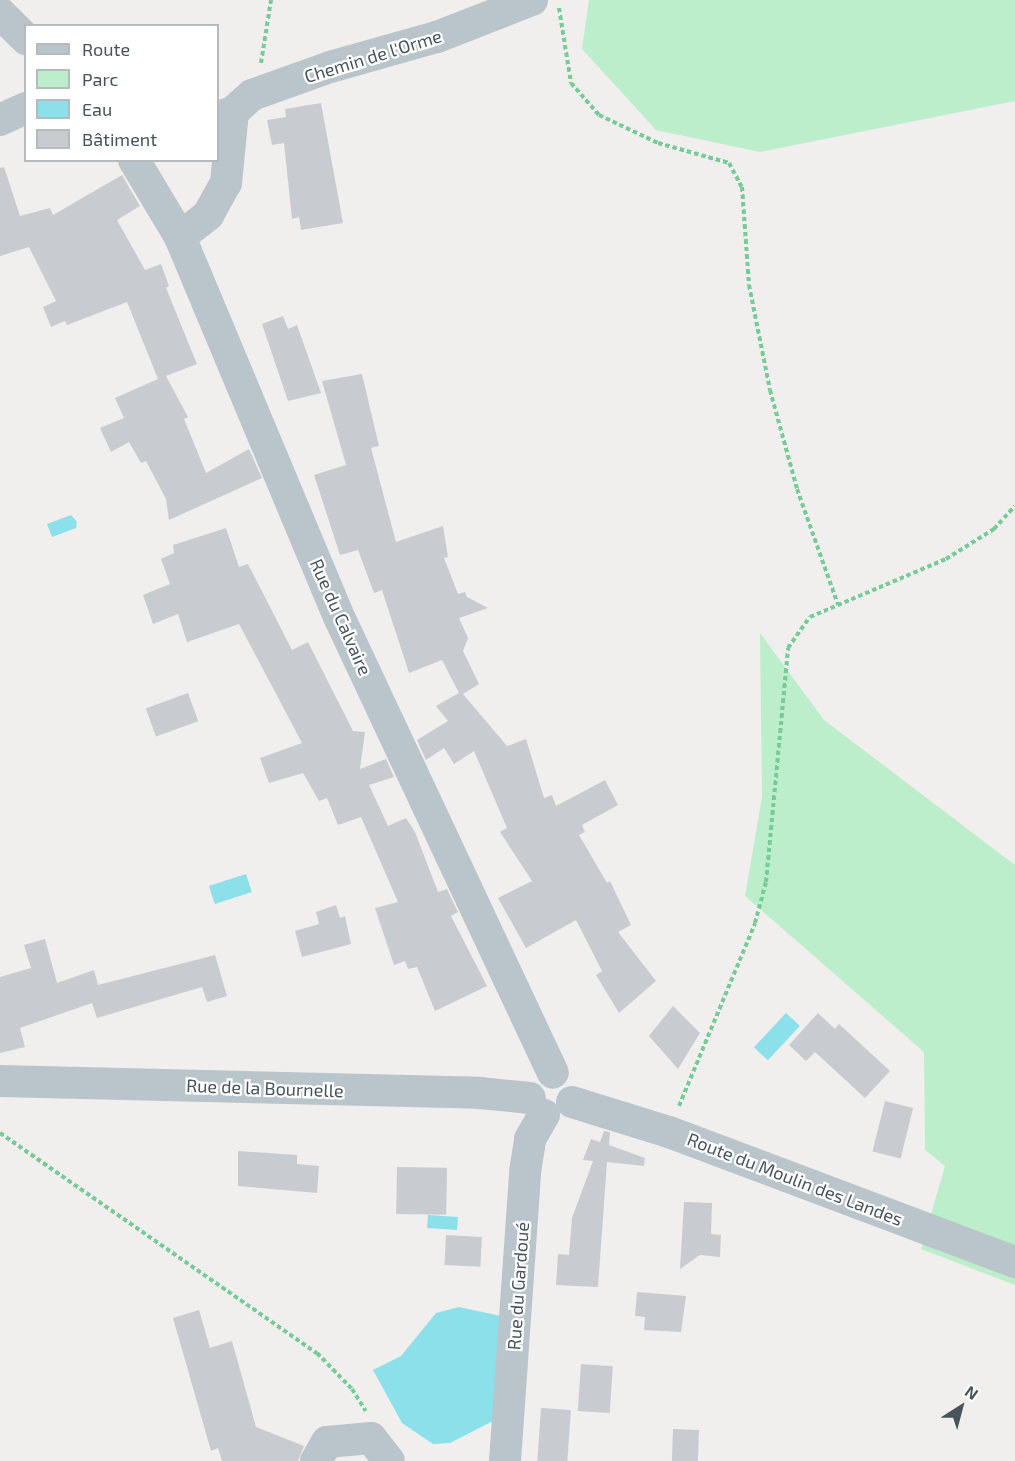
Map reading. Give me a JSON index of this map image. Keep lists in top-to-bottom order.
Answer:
{
  "streets": {
    "street": [
      "Chemin de l'Orme",
      "Rue du Calvaire",
      "Rue de la Bournelle",
      "Route du Moulin des Landes",
      "Rue du Gardoué"
    ]
  },
  "crossings": [
    ["Rue du Calvaire", "Rue de la Bournelle"],
    ["Rue du Calvaire", "Route du Moulin des Landes"],
    ["Rue du Calvaire", "Rue du Gardoué"],
    ["Rue de la Bournelle", "Route du Moulin des Landes"],
    ["Rue de la Bournelle", "Rue du Gardoué"],
    ["Route du Moulin des Landes", "Rue du Gardoué"]
  ],
  "legend": [
    "Route",
    "Parc",
    "Eau",
    "Bâtiment"
  ],
  "north": "top right"
}
